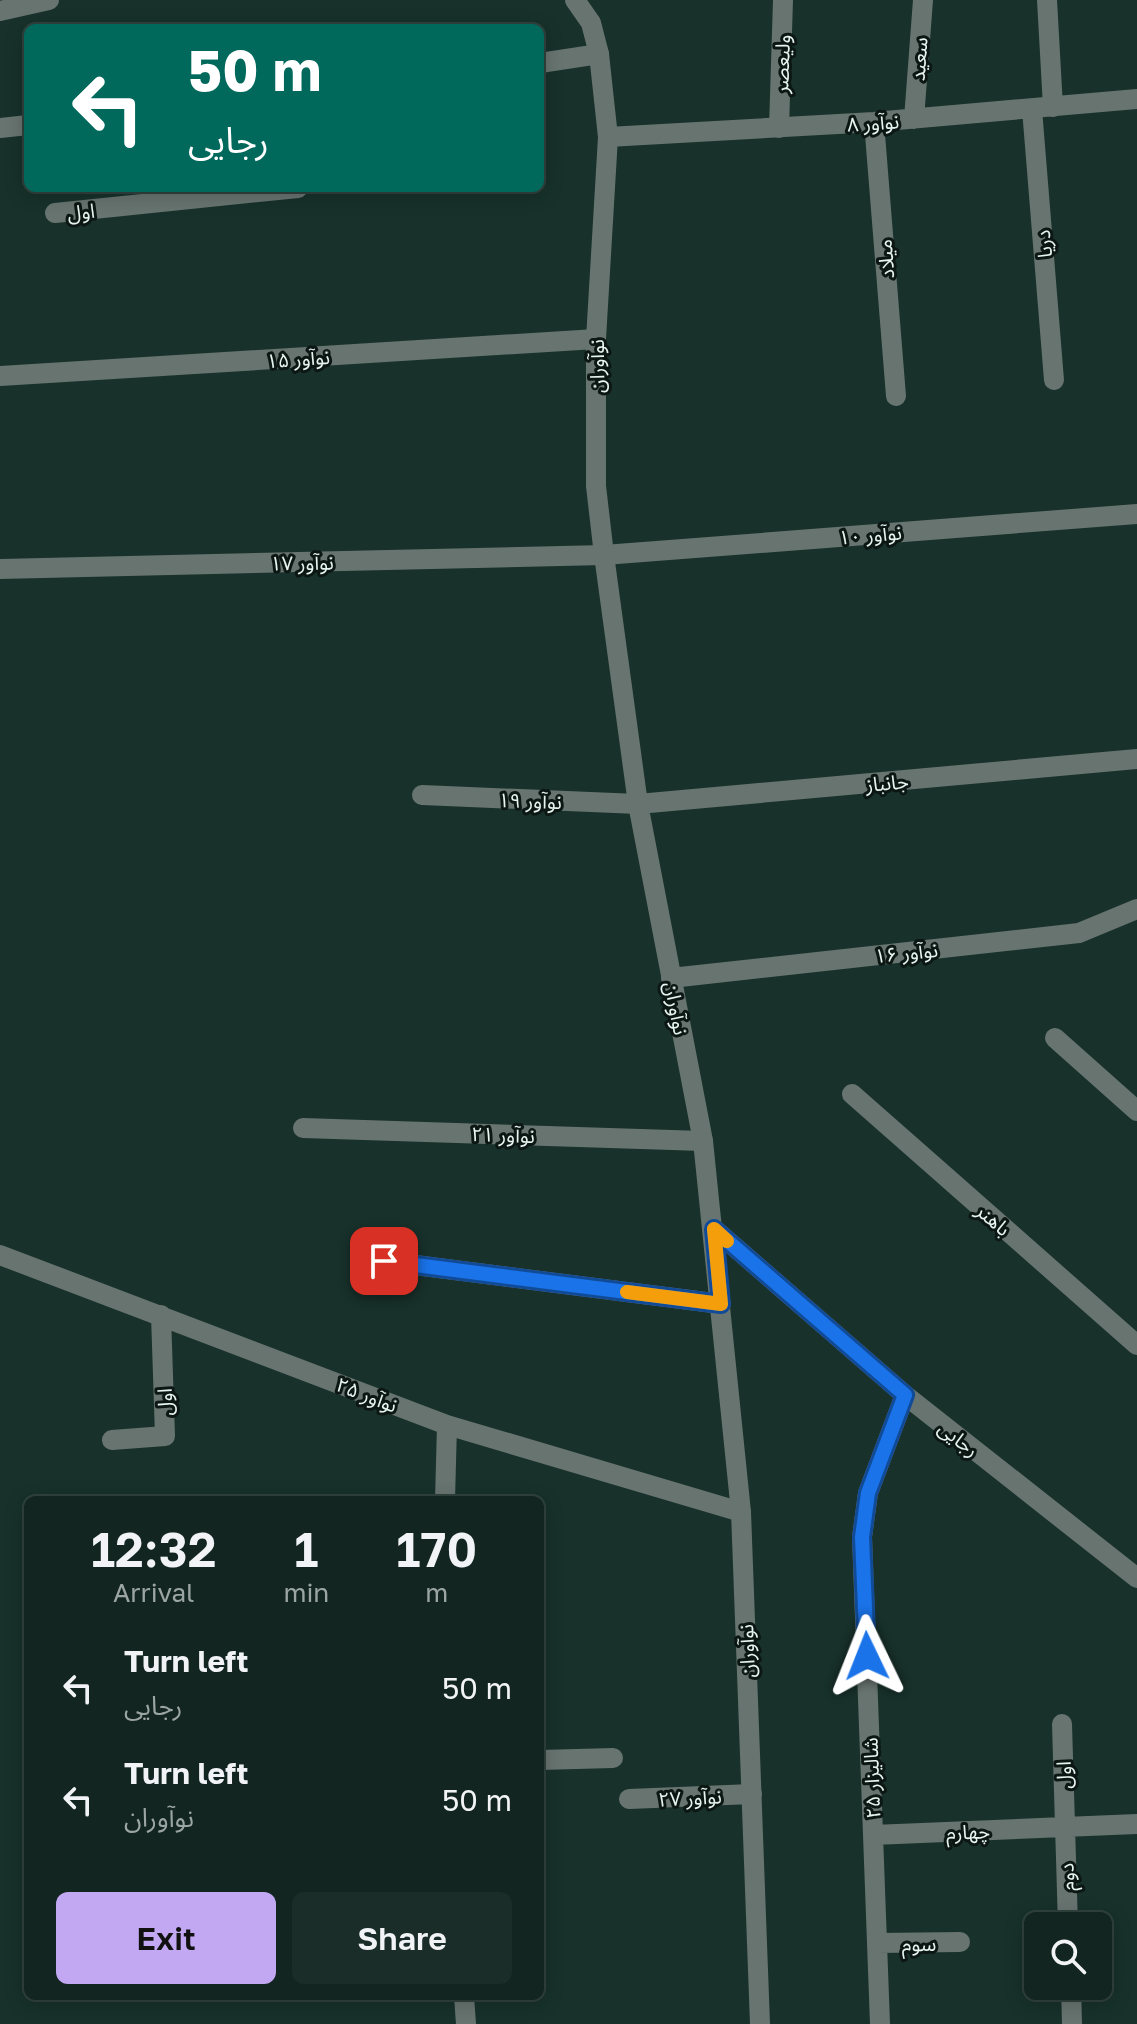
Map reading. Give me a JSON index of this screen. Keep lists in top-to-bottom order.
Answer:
{
  "streets": {
    "street": [
      "سعید",
      "ولیعصر",
      "نوآور ۸",
      "اول",
      "دریا",
      "میلاد",
      "نوآور ۱۵",
      "نوآوران",
      "نوآور ۱۰",
      "نوآور ۱۷",
      "جانباز",
      "نوآور ۱۹",
      "نوآور ۱۶",
      "نوآور ۲۱",
      "باهنر",
      "نوآور ۲۵",
      "رجایی",
      "شالیزار ۲۵",
      "نوآور ۲۷",
      "چهارم",
      "دوم",
      "سوم"
    ]
  },
  "crossings": [
    ["سعید", "نوآور ۸"],
    ["ولیعصر", "نوآور ۸"],
    ["نوآور ۸", "دریا"],
    ["نوآور ۸", "میلاد"],
    ["نوآور ۸", "نوآوران"],
    ["اول", "نوآور ۲۵"],
    ["اول", "چهارم"],
    ["اول", "دوم"],
    ["نوآور ۱۵", "نوآوران"],
    ["نوآوران", "نوآور ۱۰"],
    ["نوآوران", "نوآور ۱۷"],
    ["نوآوران", "جانباز"],
    ["نوآوران", "نوآور ۱۹"],
    ["نوآوران", "نوآور ۱۶"],
    ["نوآوران", "نوآور ۲۱"],
    ["نوآوران", "نوآور ۲۵"],
    ["نوآوران", "رجایی"],
    ["نوآوران", "نوآور ۲۷"],
    ["نوآور ۱۰", "نوآور ۱۷"],
    ["جانباز", "نوآور ۱۹"],
    ["رجایی", "شالیزار ۲۵"],
    ["شالیزار ۲۵", "چهارم"],
    ["شالیزار ۲۵", "سوم"],
    ["چهارم", "دوم"]
  ],
  "page": {
    "turn": ["50 m", "رجایی"],
    "eta": [
      "12:32",
      "Arrival",
      "1",
      "min",
      "170",
      "m"
    ],
    "list": [
      {
        "name": "Turn left",
        "note": "رجایی",
        "value": "50 m"
      },
      {
        "name": "Turn left",
        "note": "نوآوران",
        "value": "50 m"
      }
    ],
    "buttons": ["Exit", "Share"]
  }
}
